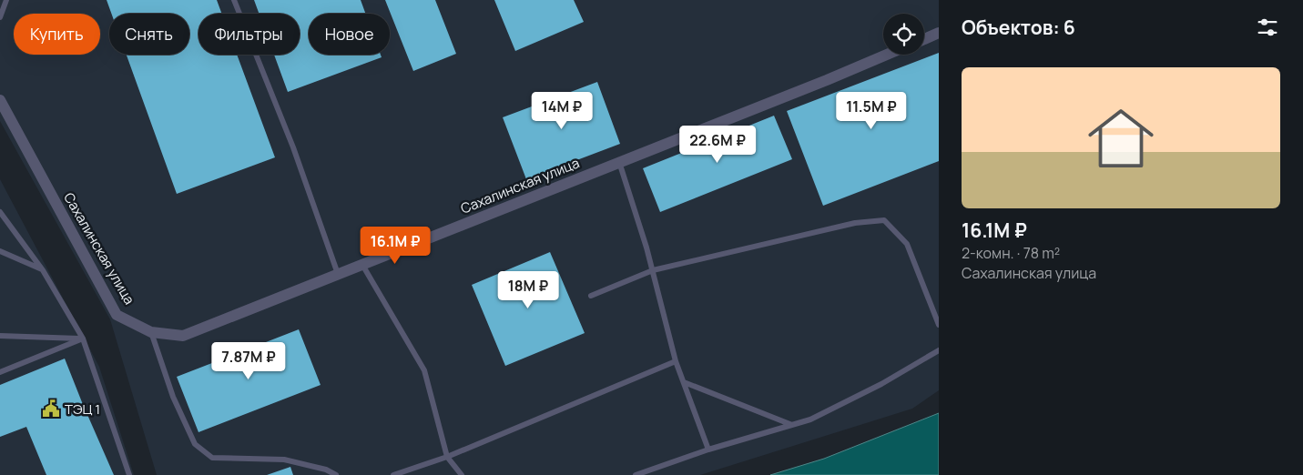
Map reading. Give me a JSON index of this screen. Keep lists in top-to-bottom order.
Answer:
{
  "streets": {
    "street": ["Сахалинская улица"]
  },
  "places": {
    "public building": ["ТЭЦ 1"]
  },
  "page": {
    "heading": "Объектов: 6",
    "chip": [
      "Купить",
      "Снять",
      "Фильтры",
      "Новое"
    ],
    "list": [
      {
        "name": "16.1M ₽",
        "note": "2-комн. · 78 m² · Сахалинская улица"
      }
    ],
    "price": [
      "14M ₽",
      "11.5M ₽",
      "22.6M ₽",
      "16.1M ₽",
      "18M ₽",
      "7.87M ₽"
    ]
  }
}
